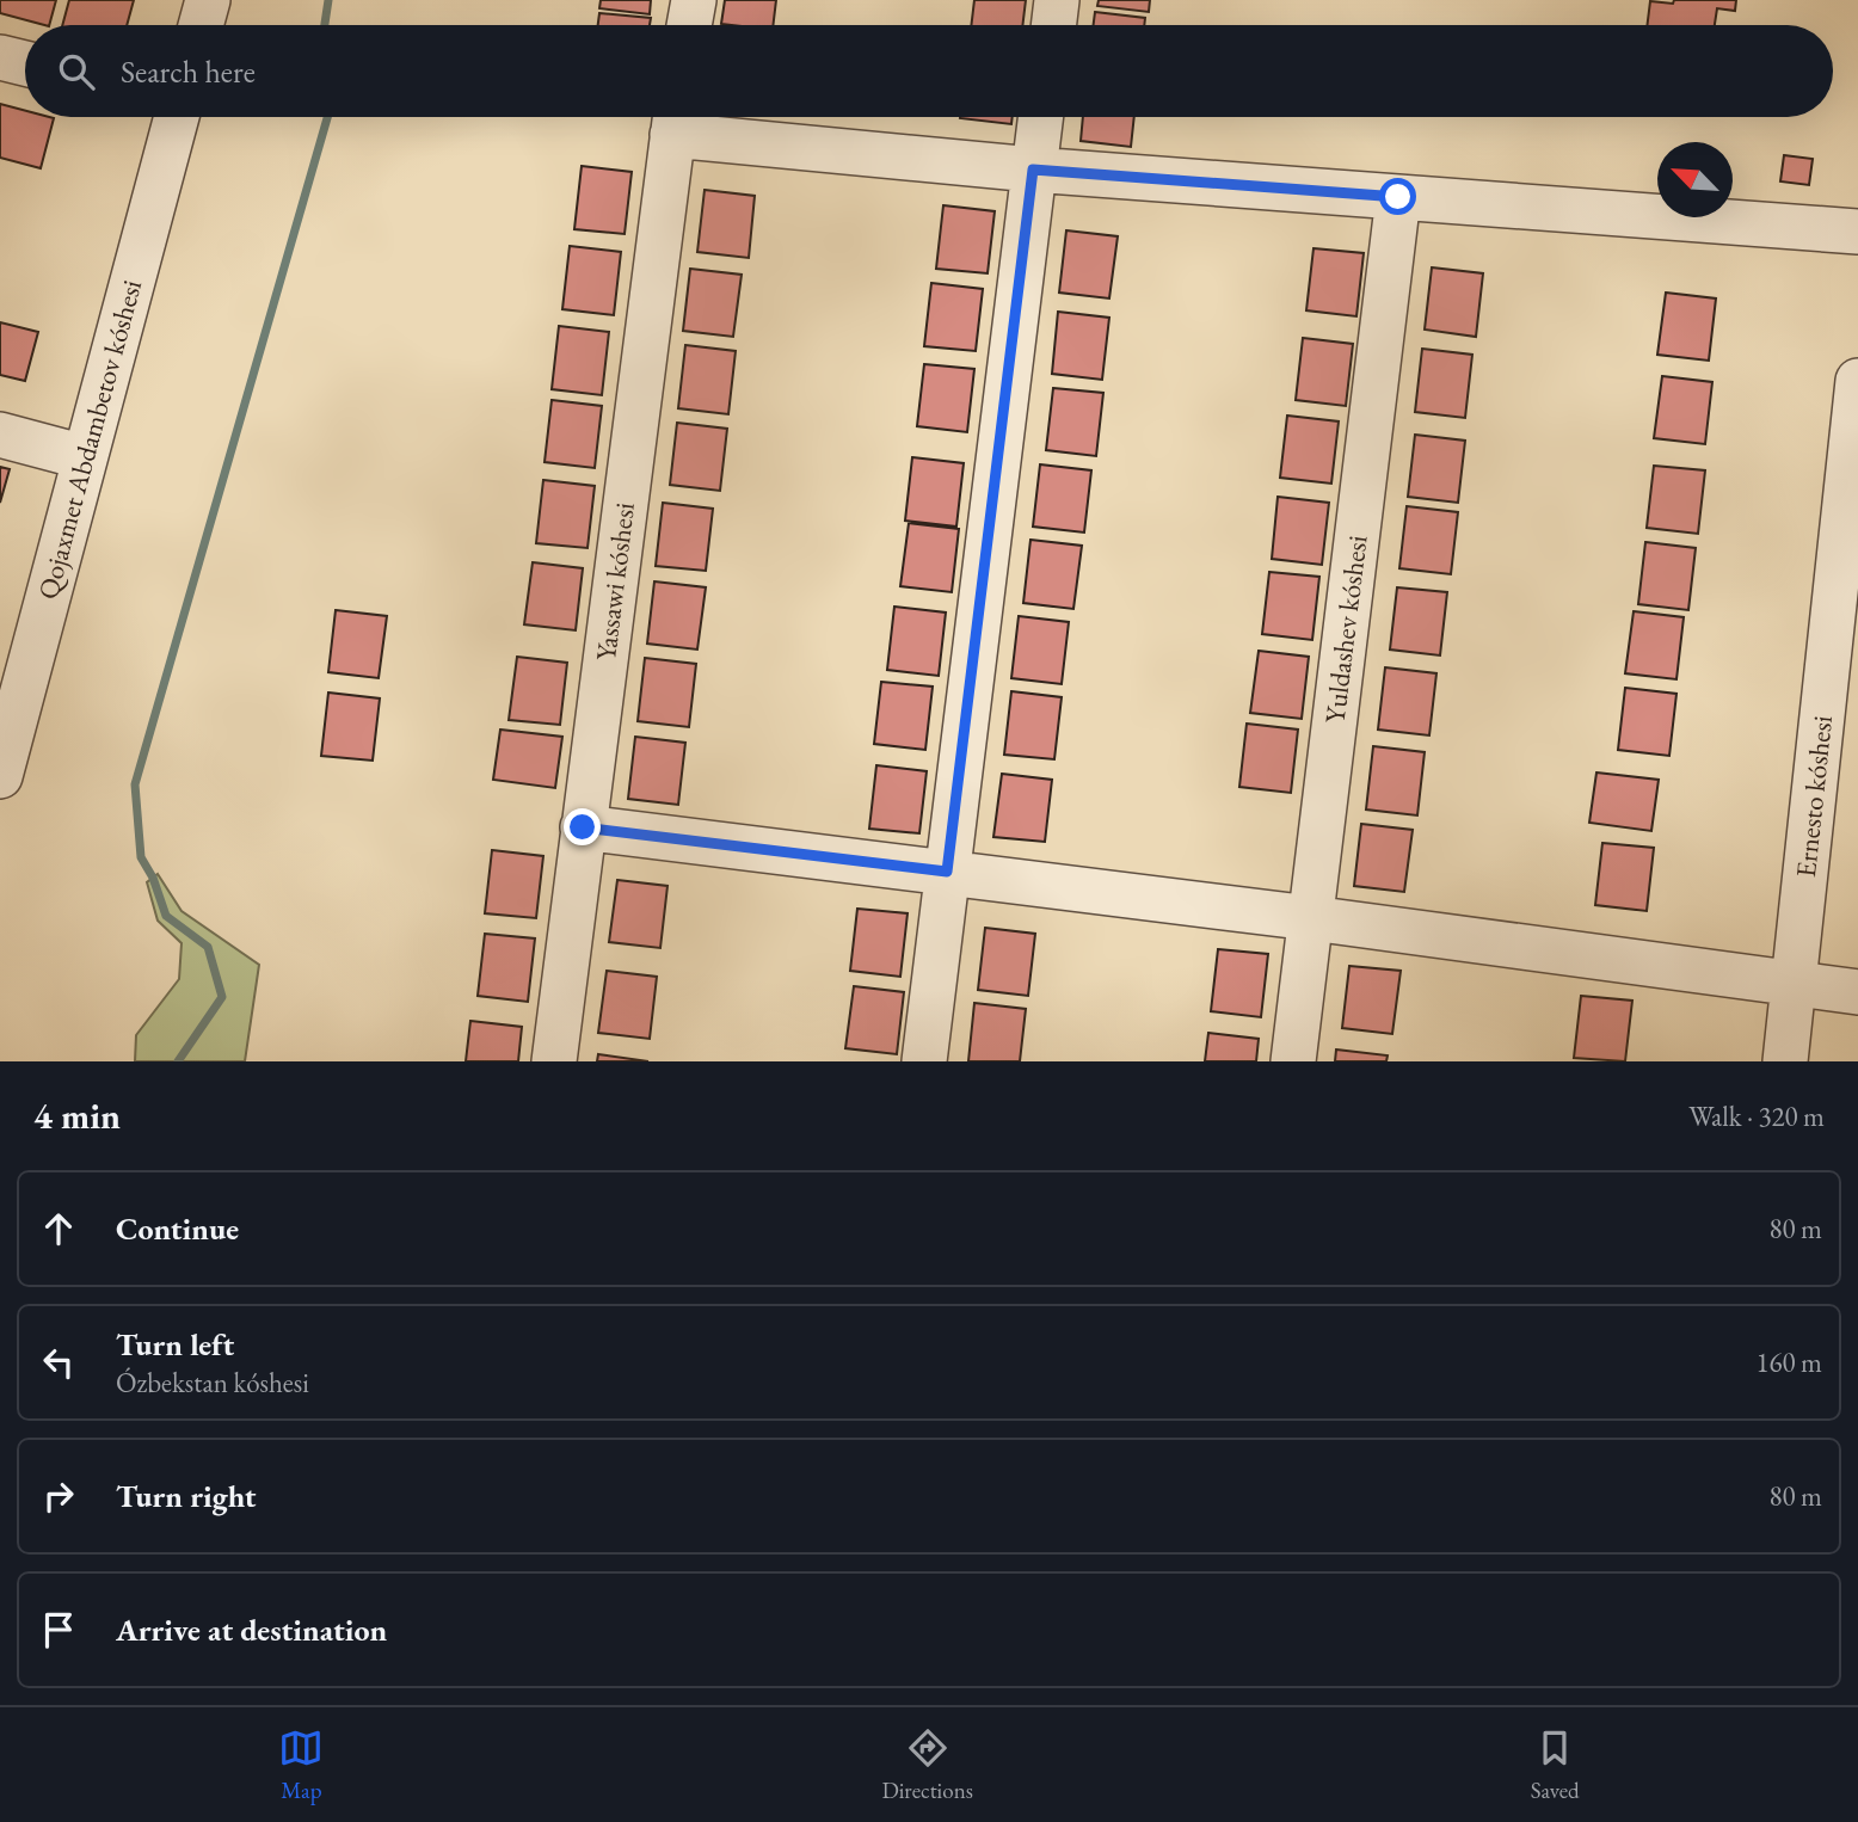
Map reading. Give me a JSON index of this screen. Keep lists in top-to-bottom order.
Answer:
{
  "streets": {
    "street": [
      "Qojaxmet Abdambetov kóshesi",
      "Yassawi kóshesi",
      "Yuldashev kóshesi",
      "Ernesto kóshesi"
    ]
  },
  "north": "top left",
  "page": {
    "search": "Search here",
    "heading": ["4 min", "Walk · 320 m"],
    "list": [
      ["Continue", "80 m"],
      ["Turn left", "Ózbekstan kóshesi", "160 m"],
      ["Turn right", "80 m"],
      "Arrive at destination"
    ],
    "nav": ["Map", "Directions", "Saved"]
  }
}
